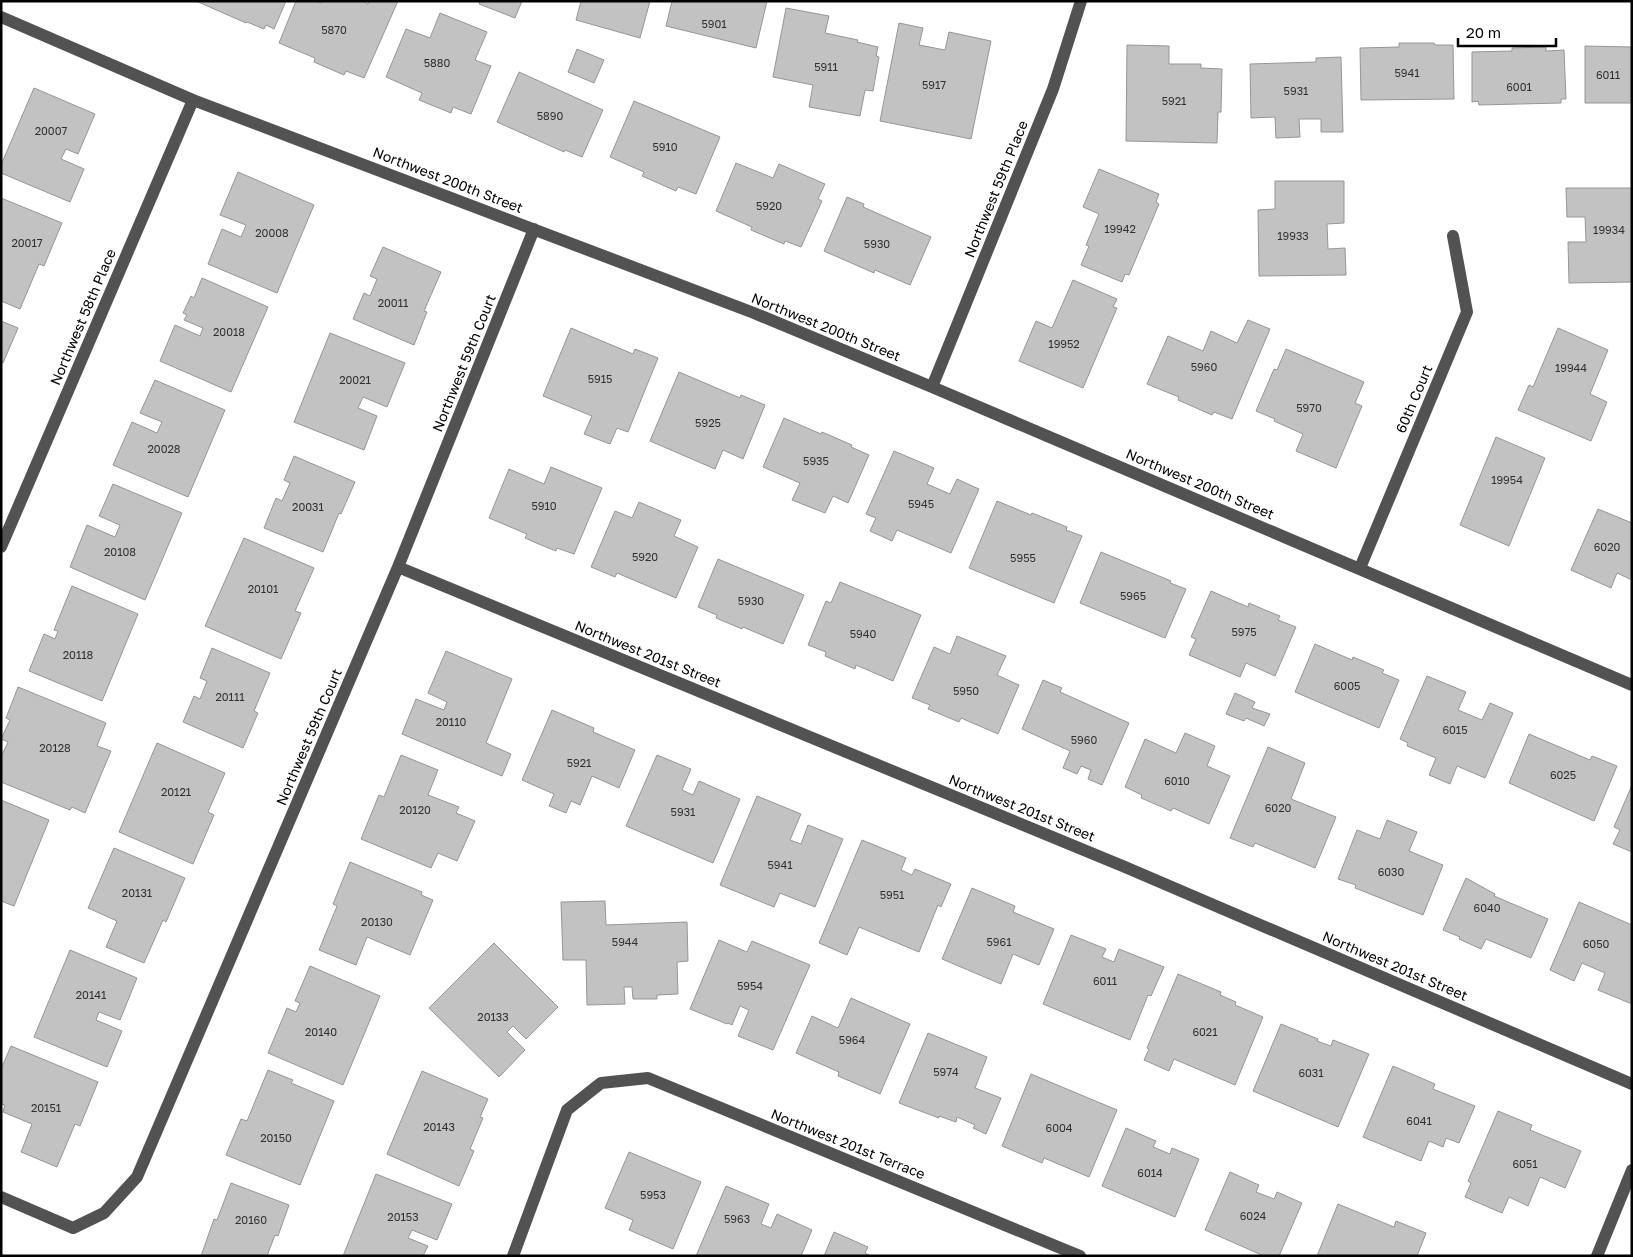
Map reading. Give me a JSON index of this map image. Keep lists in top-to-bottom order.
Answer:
{
  "streets": {
    "street": [
      "Northwest 200th Street",
      "Northwest 59th Place",
      "Northwest 58th Place",
      "Northwest 59th Court",
      "60th Court",
      "Northwest 201st Street",
      "Northwest 201st Terrace"
    ]
  },
  "crossings": [
    ["Northwest 200th Street", "Northwest 59th Place"],
    ["Northwest 200th Street", "Northwest 58th Place"],
    ["Northwest 200th Street", "Northwest 59th Court"],
    ["Northwest 200th Street", "60th Court"],
    ["Northwest 59th Court", "Northwest 201st Street"]
  ],
  "house_numbers": [
    "5901",
    "5870",
    "5880",
    "5911",
    "5941",
    "6011",
    "5917",
    "6001",
    "5931",
    "5921",
    "5890",
    "20007",
    "5910",
    "5920",
    "19942",
    "19934",
    "20008",
    "19933",
    "20017",
    "5930",
    "20011",
    "20018",
    "19952",
    "5960",
    "19944",
    "5915",
    "20021",
    "5970",
    "5925",
    "20028",
    "5935",
    "19954",
    "5945",
    "5910",
    "20031",
    "6020",
    "20108",
    "5920",
    "5955",
    "20101",
    "5965",
    "5930",
    "5975",
    "5940",
    "20118",
    "6005",
    "5950",
    "20111",
    "20110",
    "6015",
    "5960",
    "20128",
    "5921",
    "6025",
    "6010",
    "20121",
    "6020",
    "20120",
    "5931",
    "5941",
    "6030",
    "20131",
    "5951",
    "6040",
    "20130",
    "5944",
    "5961",
    "6050",
    "6011",
    "5954",
    "20141",
    "20133",
    "20140",
    "6021",
    "5964",
    "5974",
    "6031",
    "20151",
    "6041",
    "20143",
    "6004",
    "20150",
    "6051",
    "6014",
    "5953",
    "6024",
    "20153",
    "5963",
    "20160"
  ],
  "scale_bar": "20 m"
}
